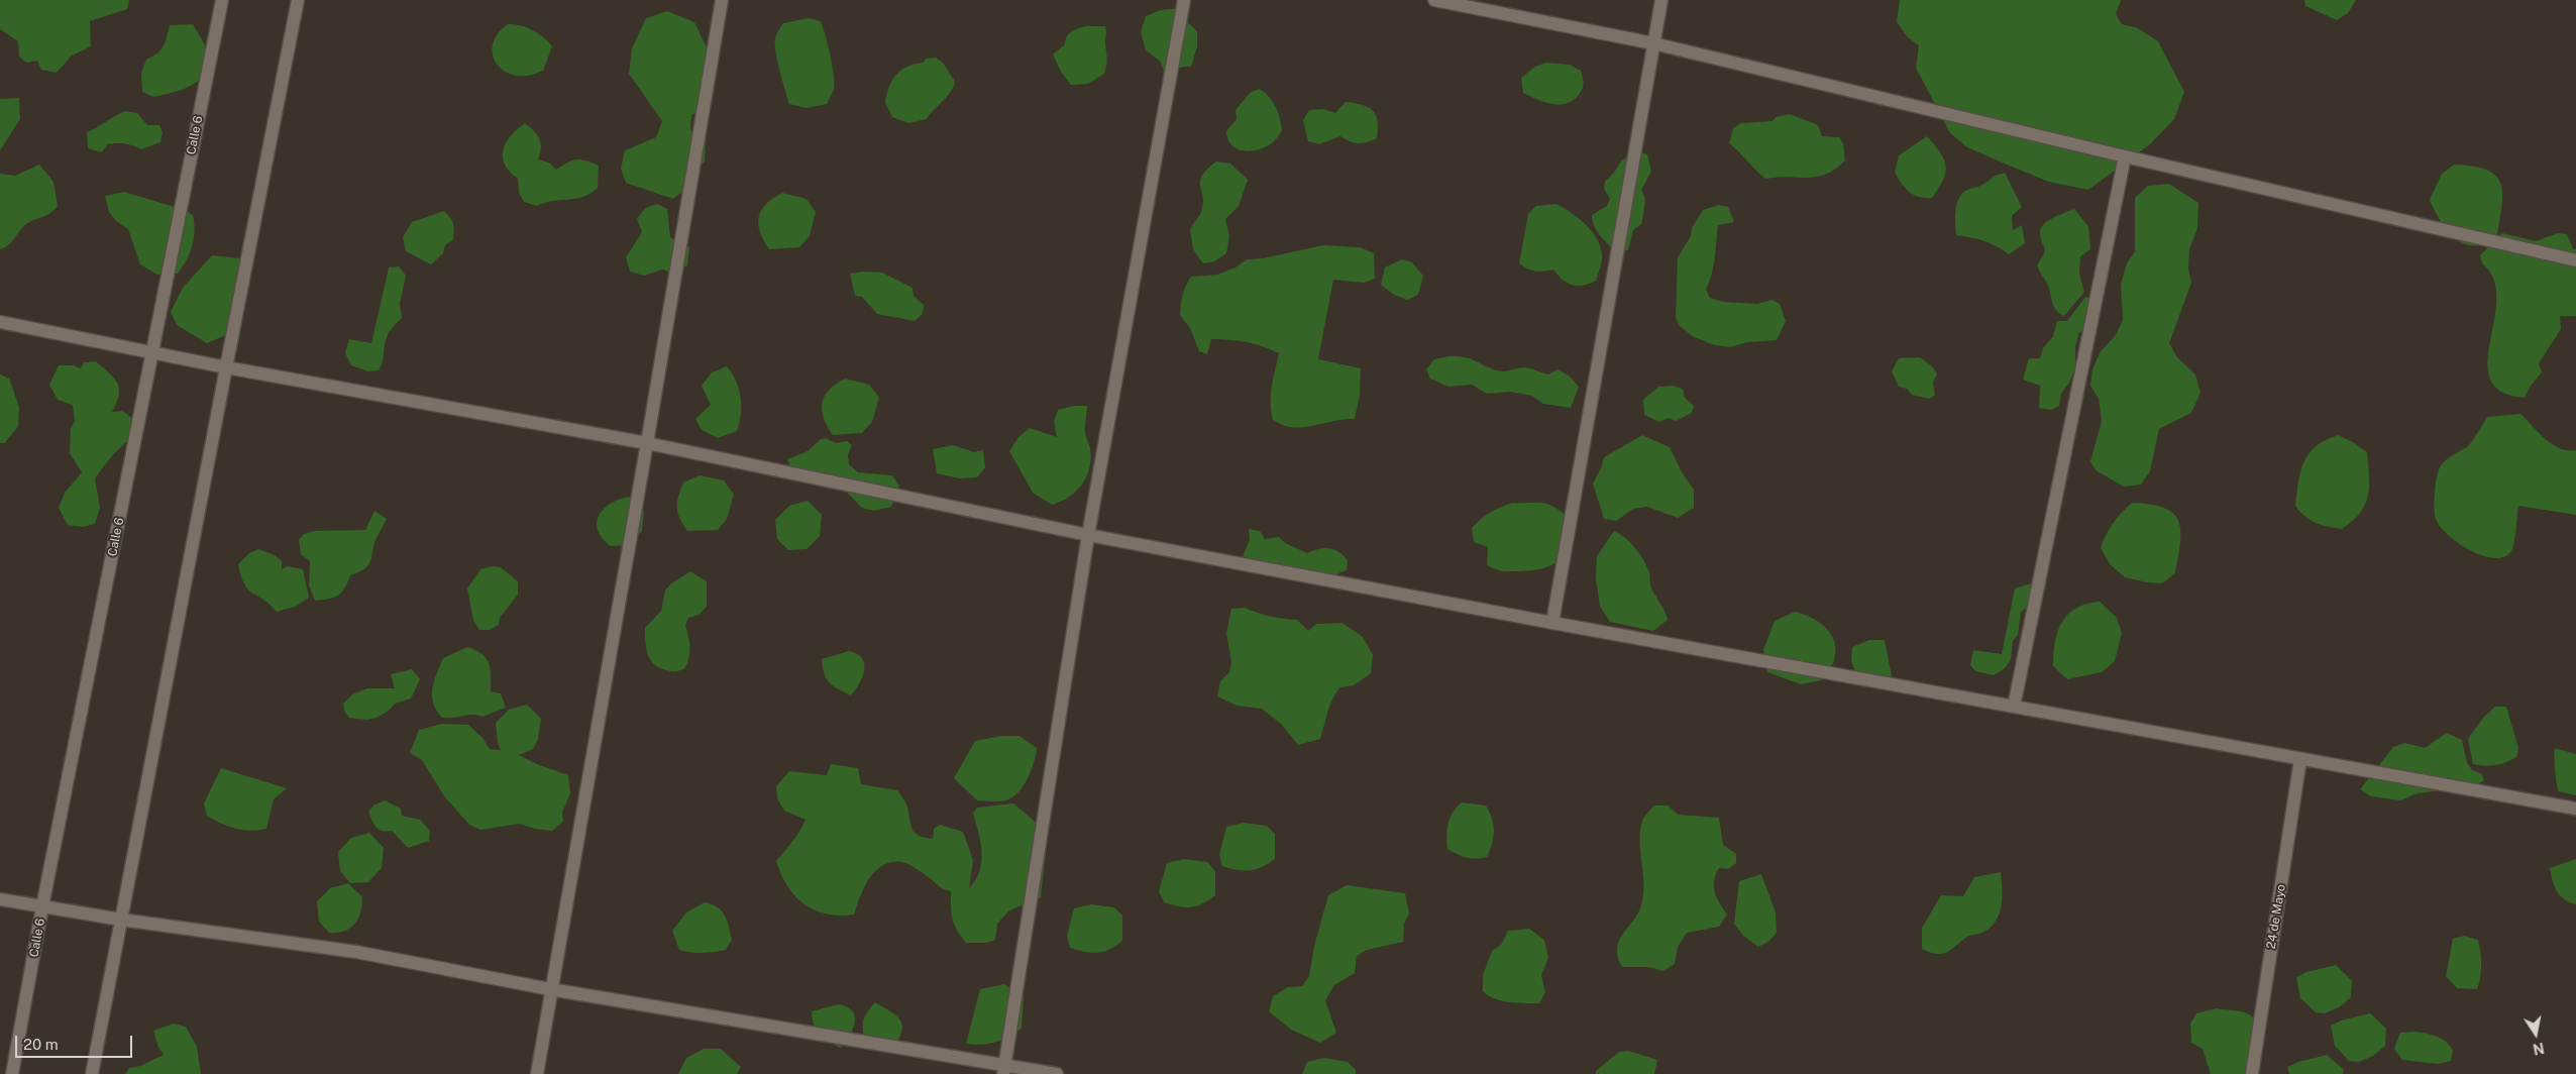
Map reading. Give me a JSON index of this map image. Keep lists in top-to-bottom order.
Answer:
{
  "streets": {
    "street": ["Calle 6", "24 de Mayo"]
  },
  "scale_bar": "20 m",
  "north": "bottom"
}
